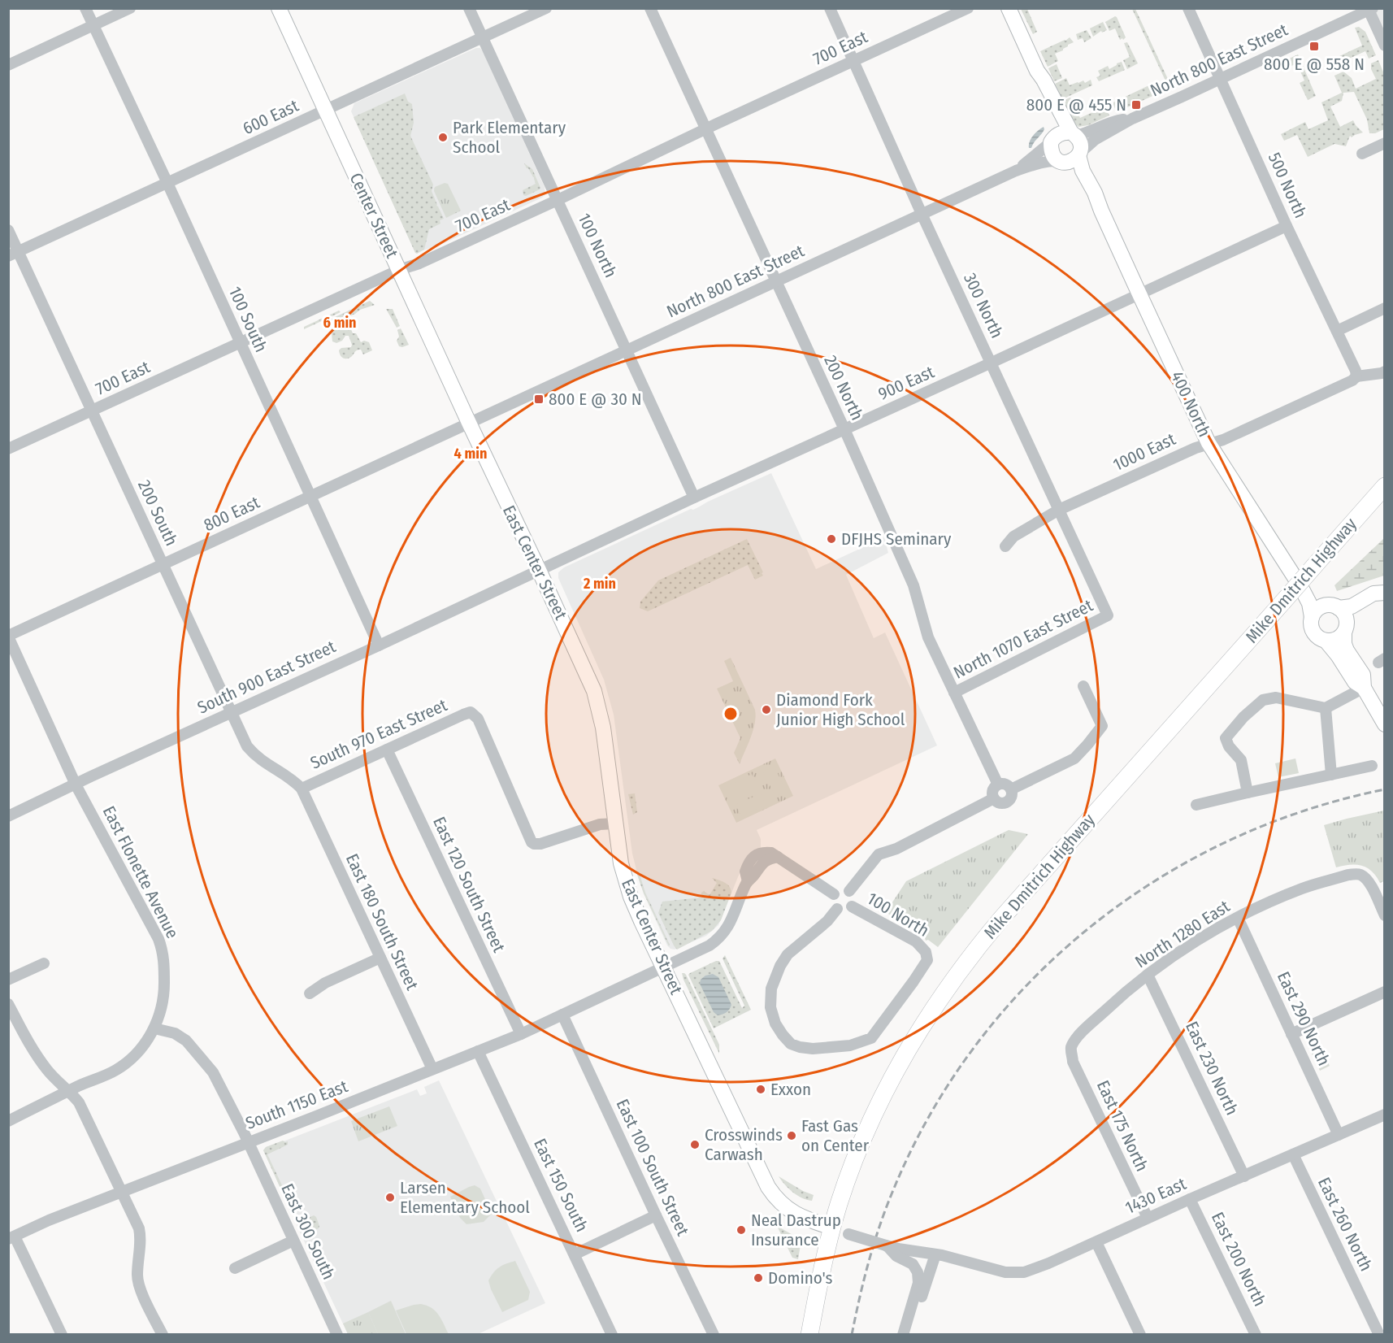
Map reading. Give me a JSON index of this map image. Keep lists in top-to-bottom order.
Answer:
{
  "streets": {
    "highway": ["Mike Dmitrich Highway"],
    "main road": ["Center Street", "400 North", "East Center Street"],
    "street": [
      "700 East",
      "North 800 East Street",
      "600 East",
      "500 North",
      "100 North",
      "300 North",
      "100 South",
      "900 East",
      "200 North",
      "1000 East",
      "200 South",
      "800 East",
      "North 1070 East Street",
      "South 900 East Street",
      "South 970 East Street",
      "East Flonette Avenue",
      "East 120 South Street",
      "East 180 South Street",
      "North 1280 East",
      "East 290 North",
      "East 230 North",
      "South 1150 East",
      "East 175 North",
      "East 100 South Street",
      "East 150 South",
      "1430 East",
      "East 260 North",
      "East 300 South",
      "East 200 North"
    ]
  },
  "crossings": [
    ["700 East", "Center Street"],
    ["700 East", "100 North"],
    ["700 East", "300 North"],
    ["700 East", "100 South"],
    ["700 East", "200 North"],
    ["700 East", "200 South"],
    ["North 800 East Street", "500 North"],
    ["North 800 East Street", "Center Street"],
    ["North 800 East Street", "100 North"],
    ["North 800 East Street", "300 North"],
    ["North 800 East Street", "200 North"],
    ["North 800 East Street", "800 East"],
    ["North 800 East Street", "East Center Street"],
    ["600 East", "Center Street"],
    ["600 East", "100 North"],
    ["600 East", "100 South"],
    ["600 East", "200 South"],
    ["500 North", "900 East"],
    ["500 North", "1000 East"],
    ["Center Street", "800 East"],
    ["Center Street", "East Center Street"],
    ["100 North", "900 East"],
    ["100 North", "South 1150 East"],
    ["300 North", "900 East"],
    ["300 North", "1000 East"],
    ["300 North", "North 1070 East Street"],
    ["100 South", "800 East"],
    ["100 South", "South 900 East Street"],
    ["900 East", "200 North"],
    ["900 East", "400 North"],
    ["900 East", "East Center Street"],
    ["900 East", "South 900 East Street"],
    ["200 North", "North 1070 East Street"],
    ["400 North", "1000 East"],
    ["200 South", "800 East"],
    ["200 South", "South 900 East Street"],
    ["200 South", "South 970 East Street"],
    ["200 South", "East 180 South Street"],
    ["800 East", "East Center Street"],
    ["800 East", "East Flonette Avenue"],
    ["East Center Street", "Mike Dmitrich Highway"],
    ["East Center Street", "South 900 East Street"],
    ["East Center Street", "South 970 East Street"],
    ["East Center Street", "South 1150 East"],
    ["East Center Street", "1430 East"],
    ["South 900 East Street", "East Flonette Avenue"],
    ["South 970 East Street", "East 120 South Street"],
    ["South 970 East Street", "East 180 South Street"],
    ["East 120 South Street", "South 1150 East"],
    ["East 180 South Street", "South 1150 East"],
    ["North 1280 East", "East 290 North"],
    ["North 1280 East", "East 230 North"],
    ["North 1280 East", "East 175 North"],
    ["East 290 North", "1430 East"],
    ["East 230 North", "1430 East"],
    ["South 1150 East", "East 100 South Street"],
    ["South 1150 East", "East 150 South"],
    ["South 1150 East", "East 300 South"],
    ["East 175 North", "1430 East"],
    ["1430 East", "East 260 North"],
    ["1430 East", "East 200 North"]
  ],
  "places": {
    "transit": ["800 E @ 558 N", "800 E @ 455 N", "800 E @ 30 N"],
    "other": [
      "Park Elementary School",
      "DFJHS Seminary",
      "Diamond Fork Junior High School",
      "Exxon",
      "Fast Gas on Center",
      "Crosswinds Carwash",
      "Larsen Elementary School",
      "Neal Dastrup Insurance",
      "Domino's"
    ]
  },
  "rings": ["6 min", "4 min", "2 min"]
}
